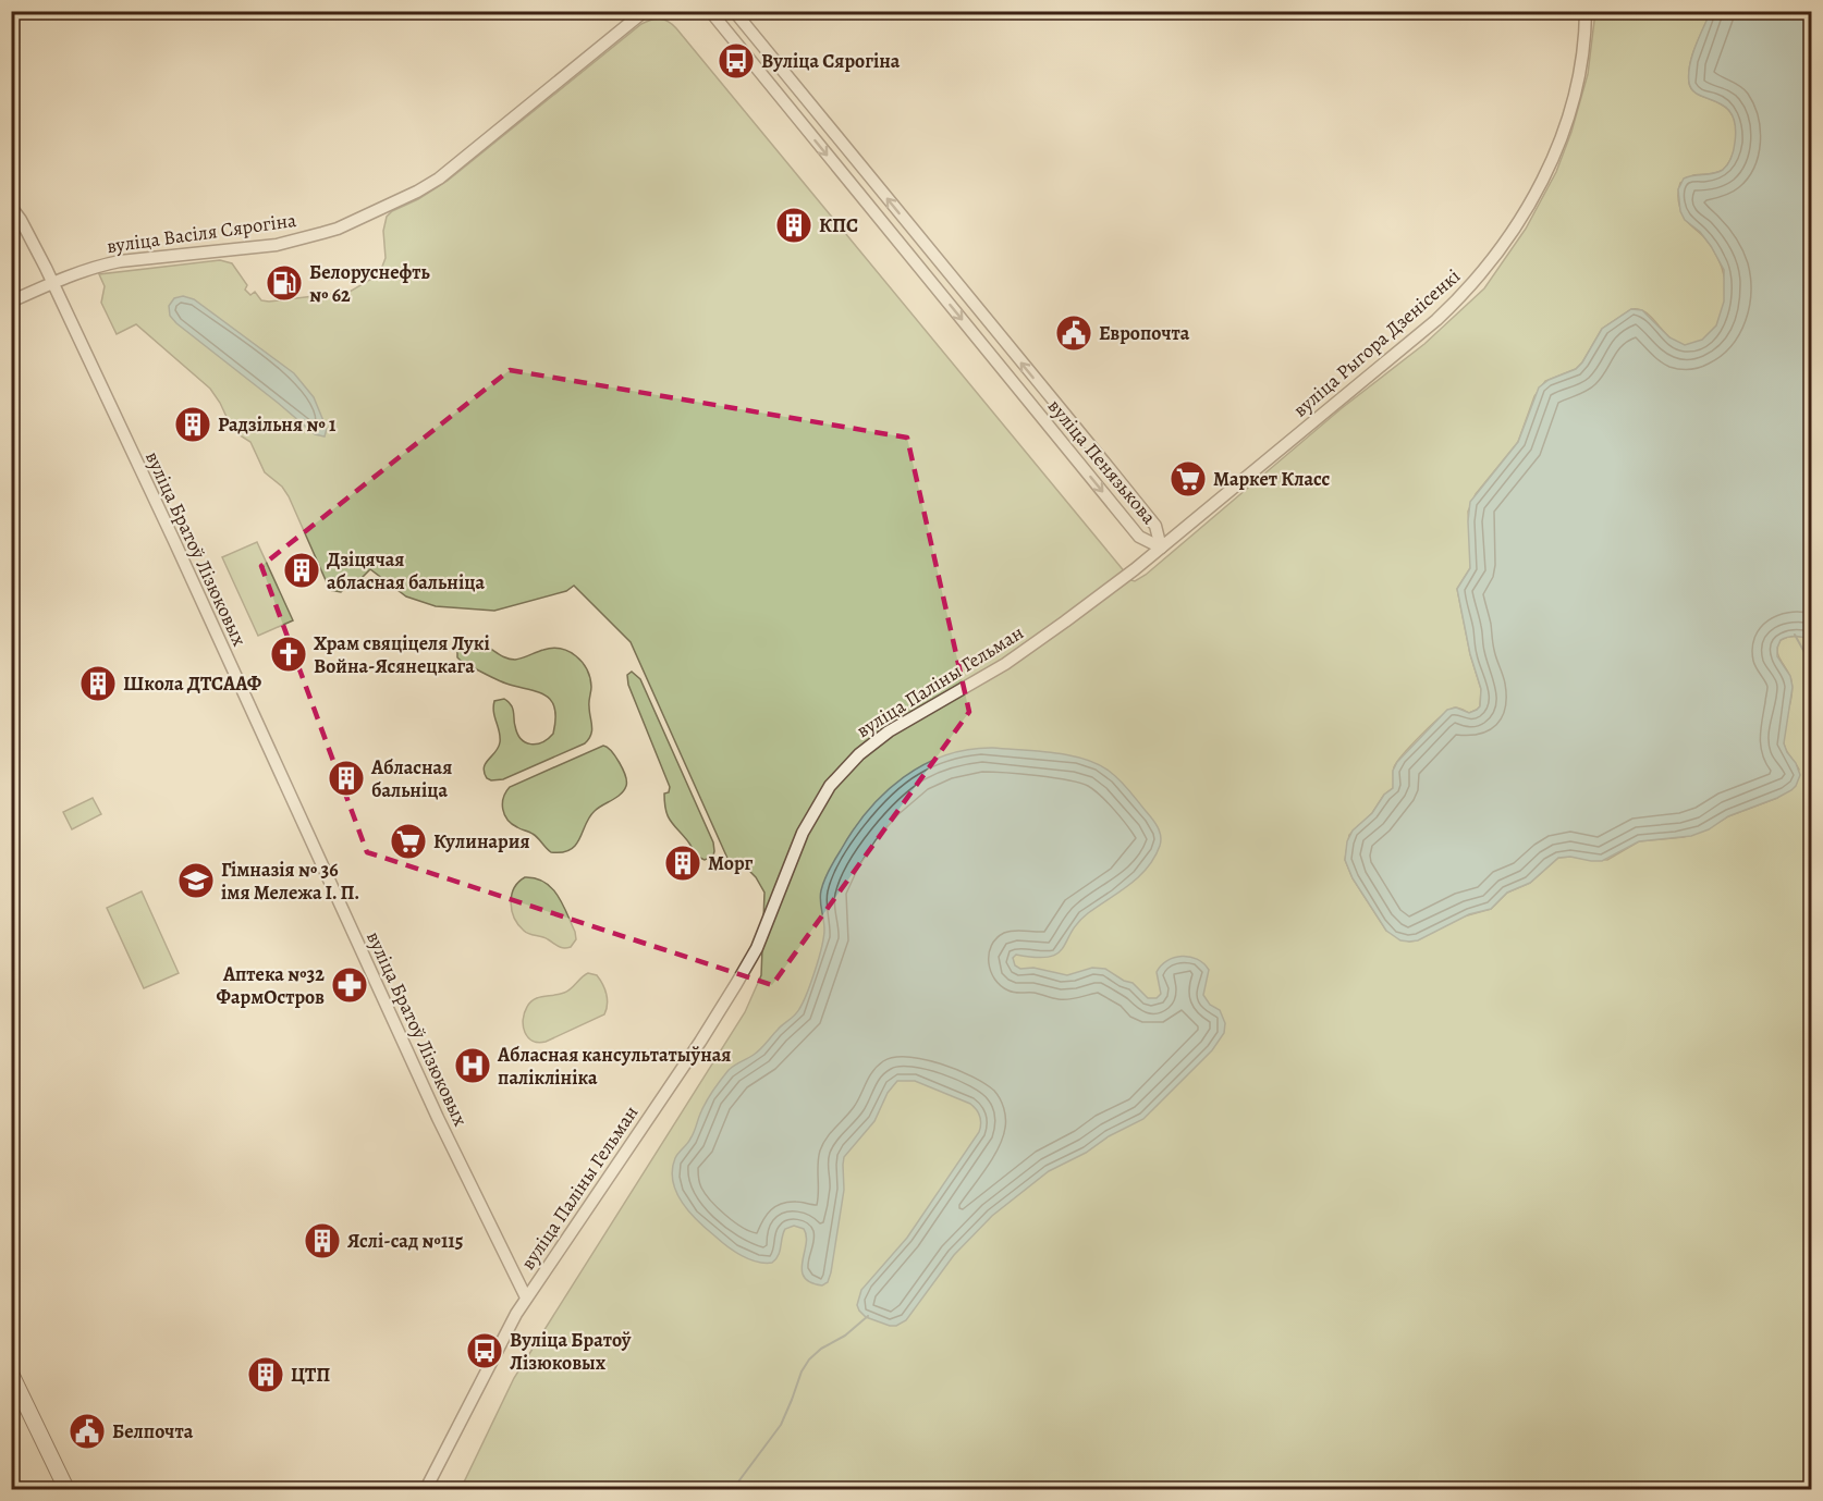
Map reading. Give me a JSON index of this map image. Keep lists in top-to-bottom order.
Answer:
{
  "streets": {
    "street": [
      "вуліца Васіля Сярогіна",
      "вуліца Рыгора Дзенісенкі",
      "вуліца Пенязькова",
      "вуліца Братоў Лізюковых",
      "вуліца Паліны Гельман"
    ]
  },
  "crossings": [
    ["вуліца Васіля Сярогіна", "вуліца Братоў Лізюковых"],
    ["вуліца Рыгора Дзенісенкі", "вуліца Пенязькова"],
    ["вуліца Рыгора Дзенісенкі", "вуліца Паліны Гельман"],
    ["вуліца Пенязькова", "вуліца Паліны Гельман"],
    ["вуліца Братоў Лізюковых", "вуліца Паліны Гельман"]
  ],
  "places": {
    "bus stop": ["Вуліца Сярогіна", "Вуліца Братоў Лізюковых"],
    "building": [
      "КПС",
      "Радзільня № 1",
      "Дзіцячая абласная бальніца",
      "Школа ДТСААФ",
      "Абласная бальніца",
      "Морг",
      "Яслі-сад №115",
      "ЦТП"
    ],
    "fuel station": ["Белоруснефть № 62"],
    "public building": ["Европочта", "Белпочта"],
    "supermarket": ["Маркет Класс", "Кулинария"],
    "church": ["Храм свяціцеля Лукі Война-Ясянецкага"],
    "school or university": ["Гімназія № 36 імя Мележа І. П."],
    "pharmacy": ["Аптека №32 ФармОстров"],
    "hospital": ["Абласная кансультатыўная паліклініка"]
  }
}
